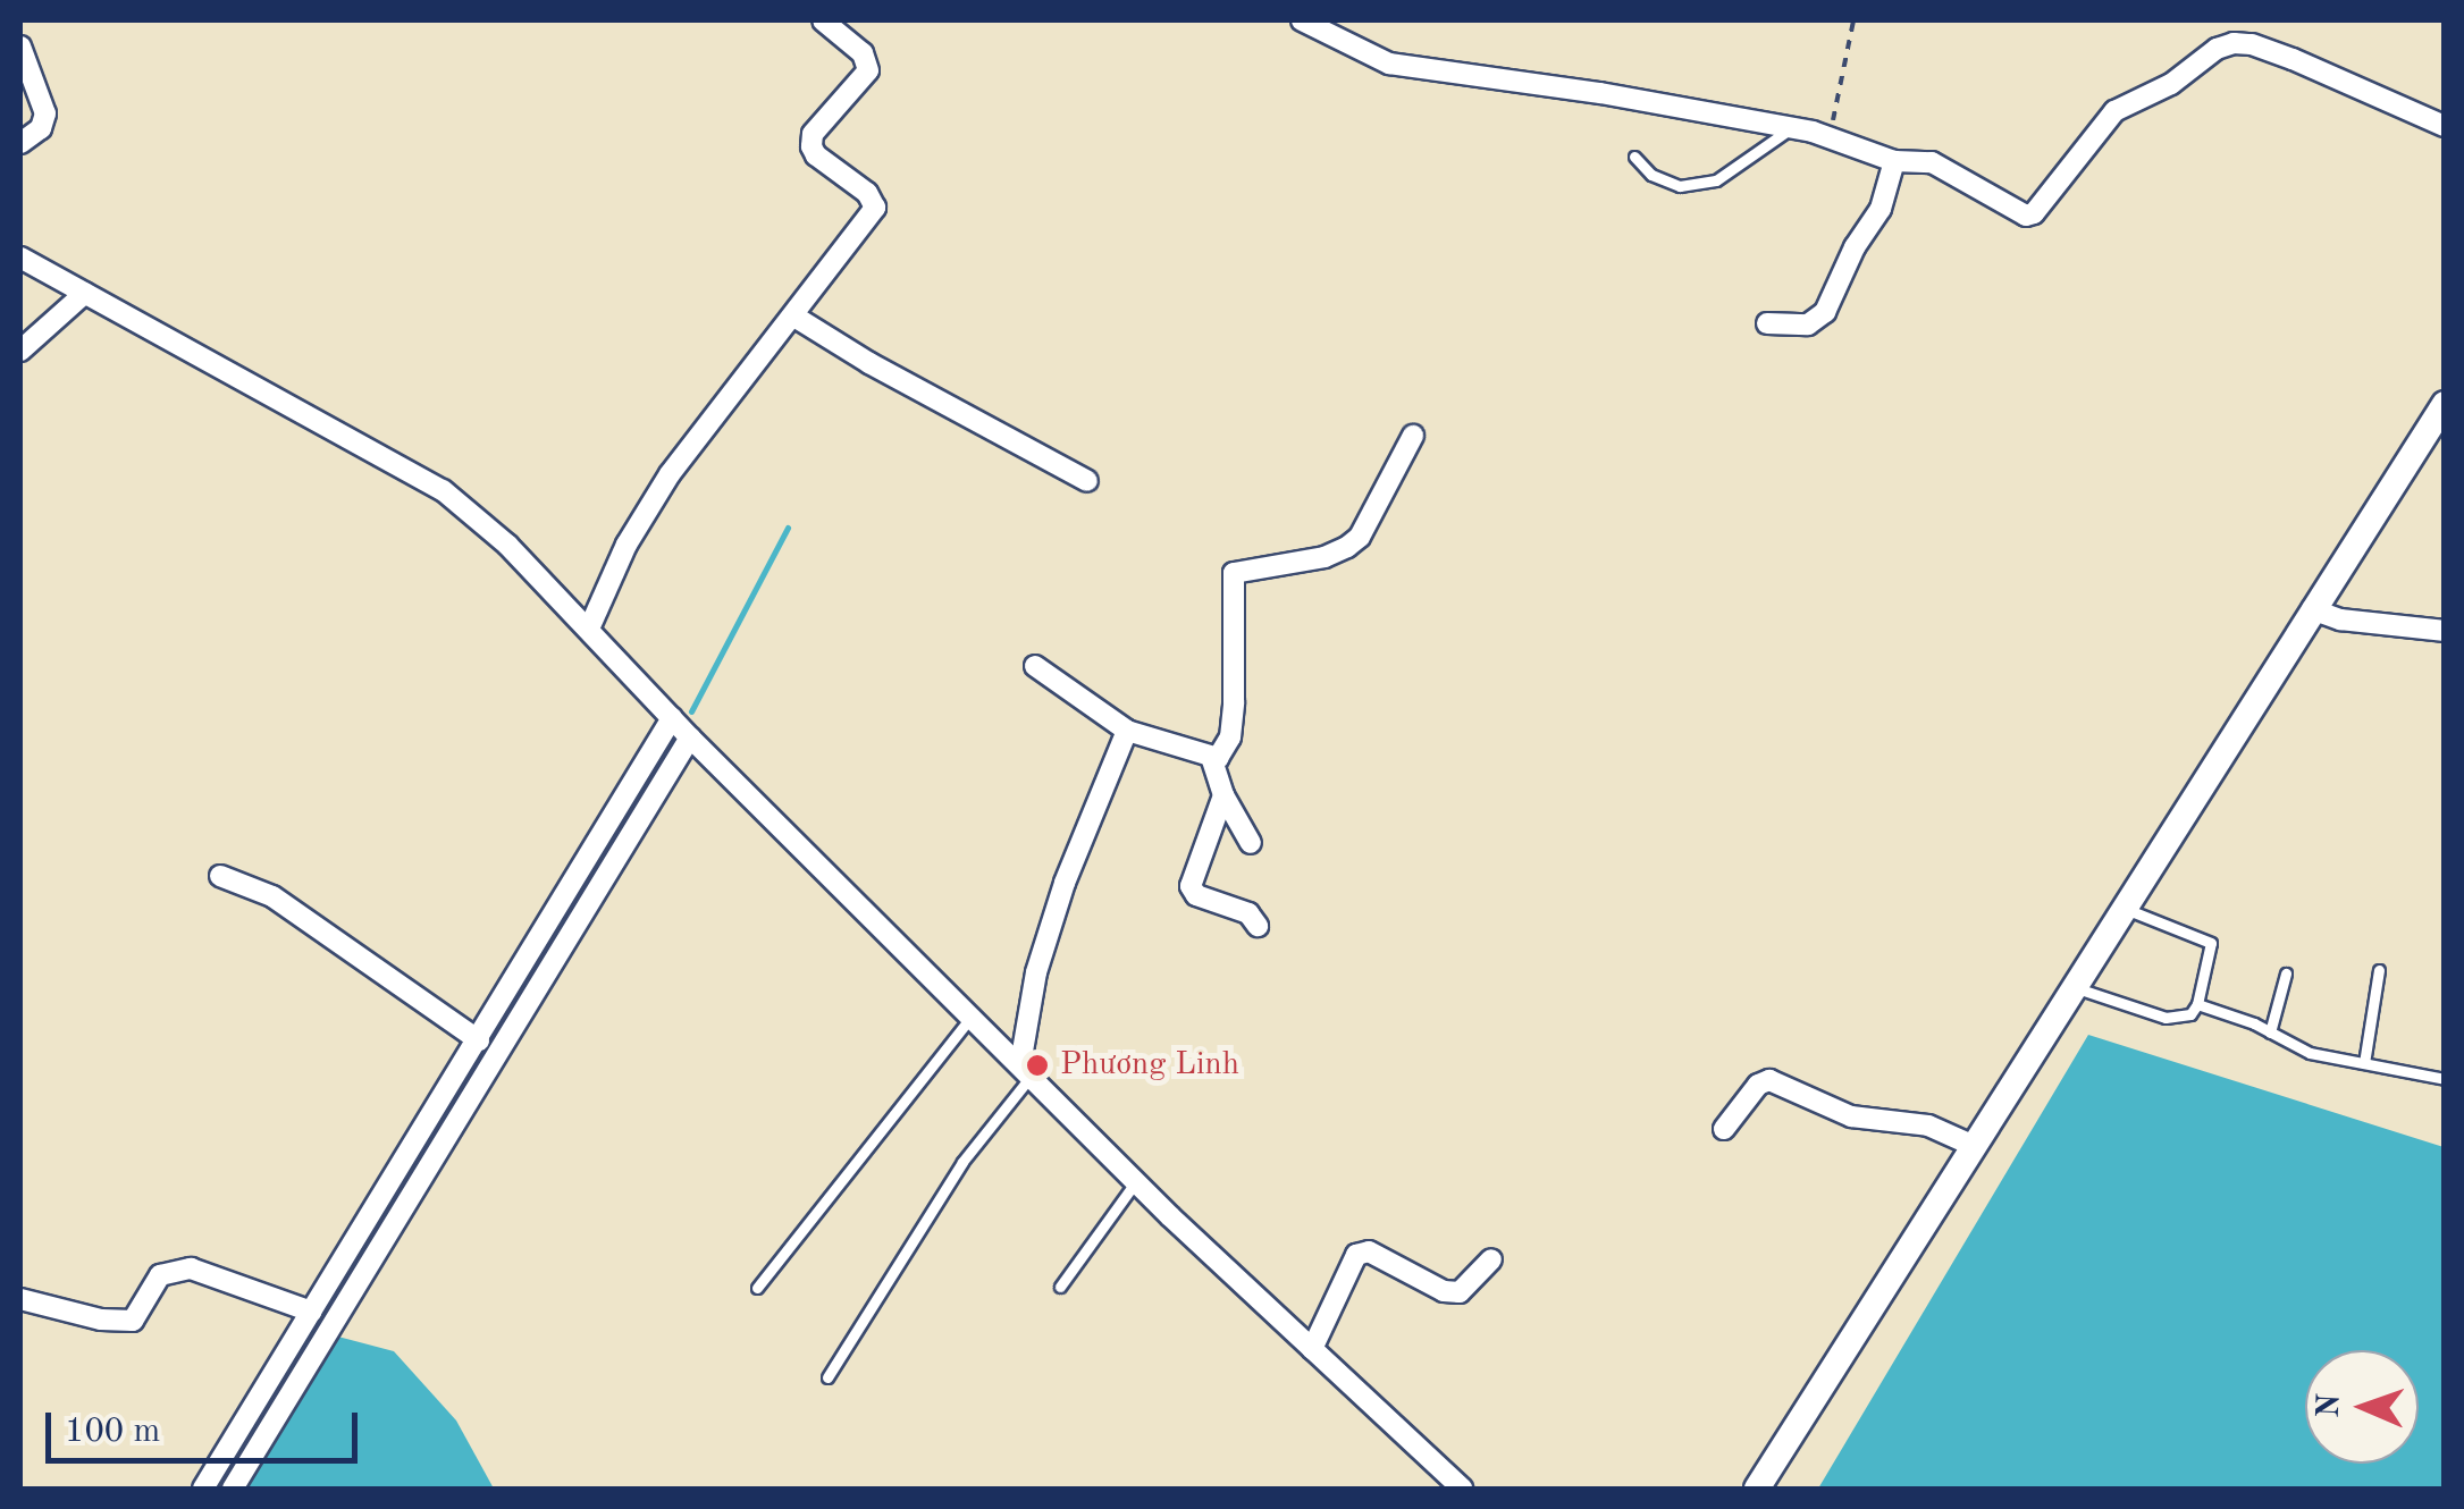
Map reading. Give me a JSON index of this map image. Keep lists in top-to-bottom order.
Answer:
{
  "places": ["Phương Linh"],
  "scale_bar": "100 m",
  "north": "left"
}
